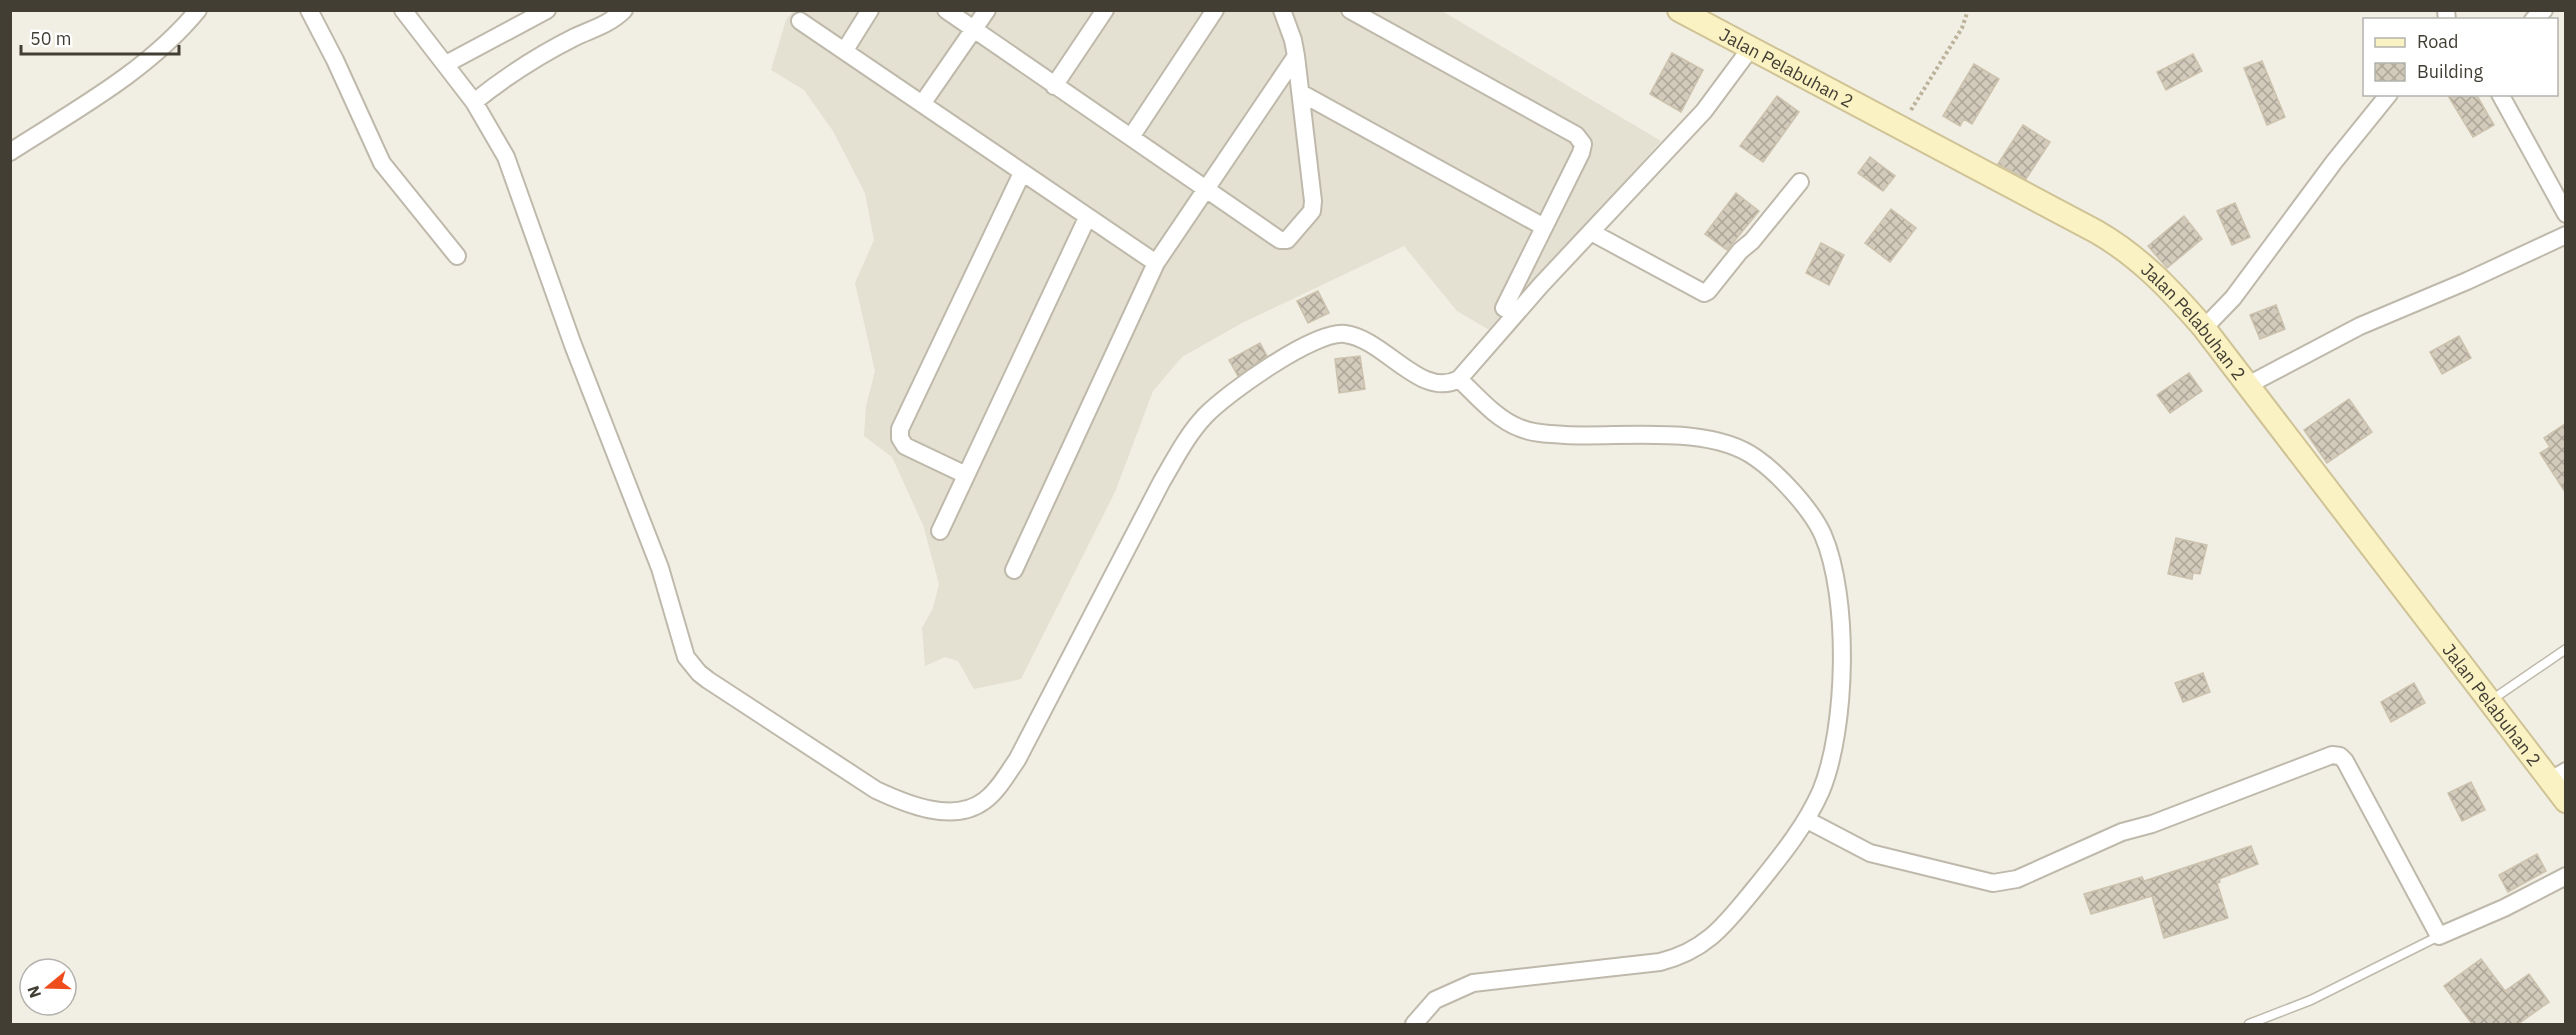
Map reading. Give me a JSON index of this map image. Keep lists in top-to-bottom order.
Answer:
{
  "streets": {
    "main road": ["Jalan Pelabuhan 2"]
  },
  "legend": ["Road", "Building"],
  "scale_bar": "50 m",
  "north": "left"
}
